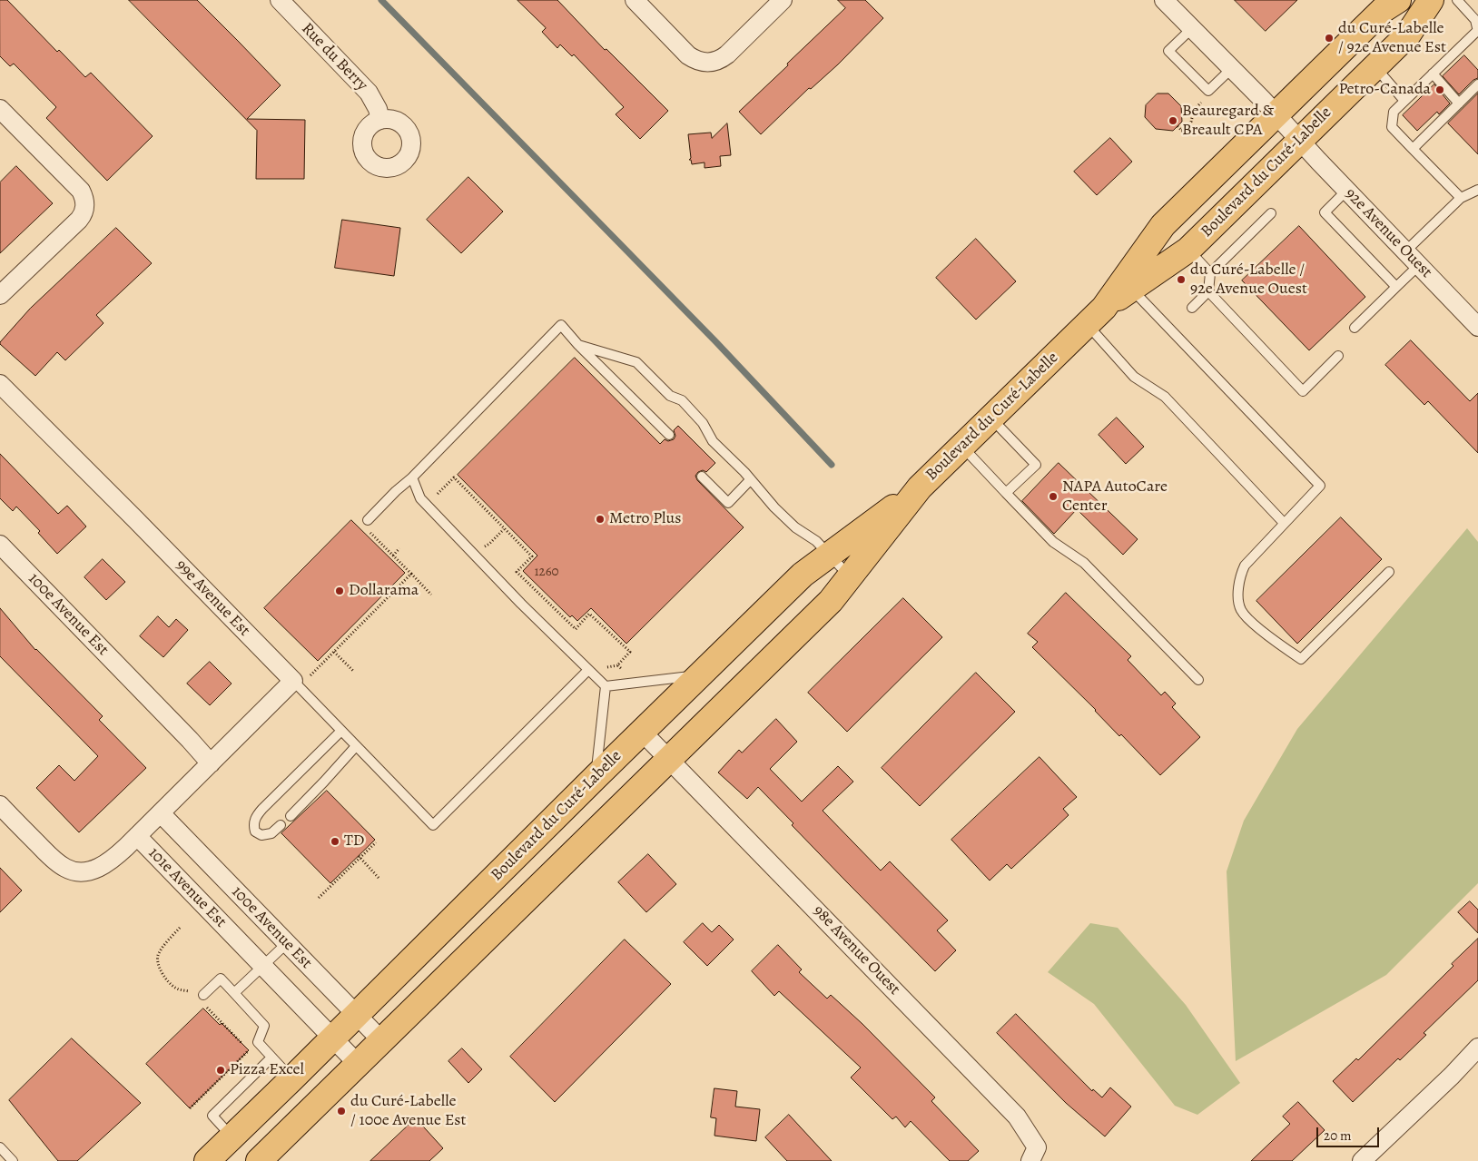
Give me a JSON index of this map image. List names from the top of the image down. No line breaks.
{"streets":{"main road":["Boulevard du Curé-Labelle"],"street":["Rue du Berry","92e Avenue Ouest","99e Avenue Est","100e Avenue Est","101e Avenue Est","98e Avenue Ouest"]},"crossings":[["Boulevard du Curé-Labelle","92e Avenue Ouest"],["Boulevard du Curé-Labelle","100e Avenue Est"],["Boulevard du Curé-Labelle","101e Avenue Est"],["Boulevard du Curé-Labelle","98e Avenue Ouest"]],"places":["du Curé-Labelle / 92e Avenue Est","Petro-Canada","Beauregard & Breault CPA","du Curé-Labelle / 92e Avenue Ouest","NAPA AutoCare Center","Metro Plus","Dollarama","TD","Pizza Excel","du Curé-Labelle / 100e Avenue Est"],"house_numbers":["1260"],"scale_bar":"20 m"}
